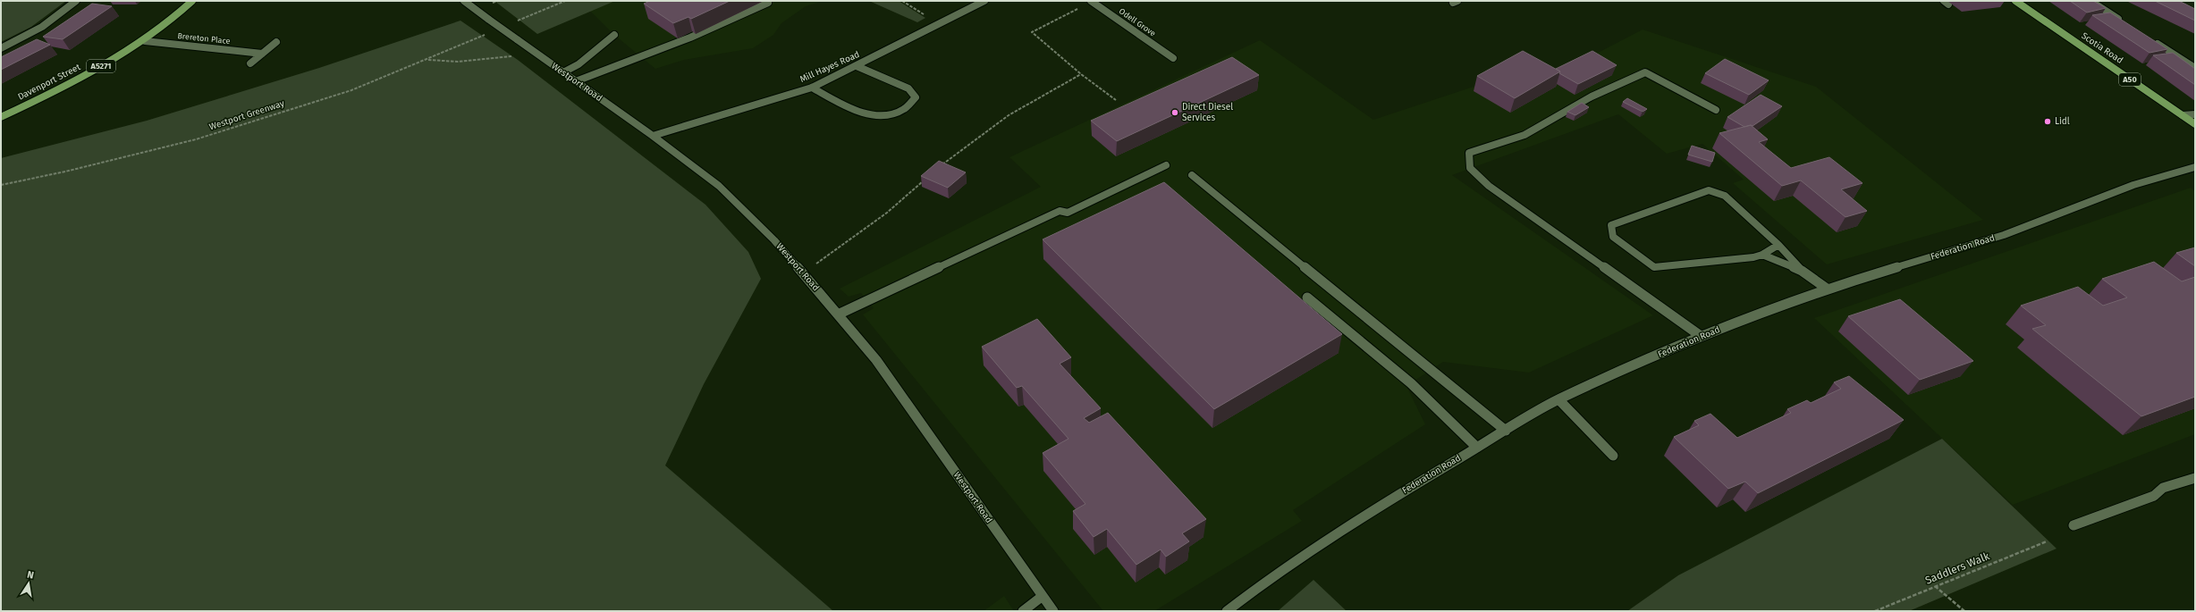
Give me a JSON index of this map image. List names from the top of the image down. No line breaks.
{"streets":{"main road":["Scotia Road","A5271","A50","Davenport Street"],"street":["Odell Grove","Brereton Place","Mill Hayes Road","Westport Road","Federation Road"],"path":["Westport Greenway","Saddlers Walk"]},"crossings":[["Brereton Place","Davenport Street"],["Mill Hayes Road","Westport Road"]],"places":["Direct Diesel Services","Lidl"],"north":"top"}
